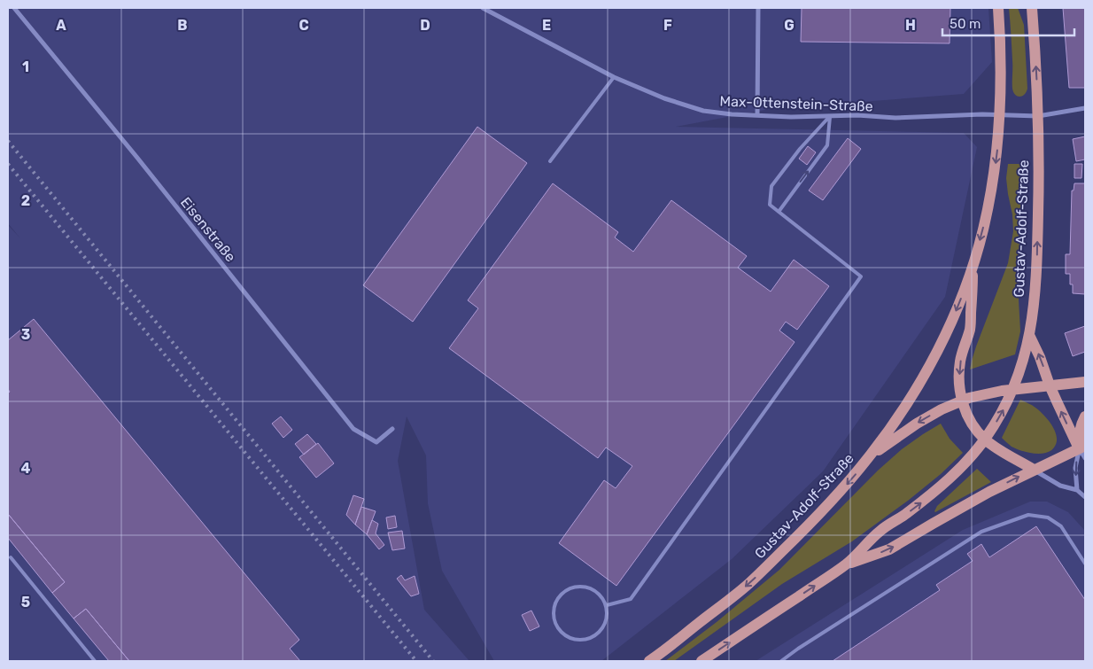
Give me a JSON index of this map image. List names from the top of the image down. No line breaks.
{"streets":{"main road":["Gustav-Adolf-Straße"],"street":["Max-Ottenstein-Straße","Eisenstraße"]},"crossings":[["Max-Ottenstein-Straße","Gustav-Adolf-Straße"]],"scale_bar":"50 m","grid":{"columns":["A","B","C","D","E","F","G","H"],"rows":["1","2","3","4","5"]}}
